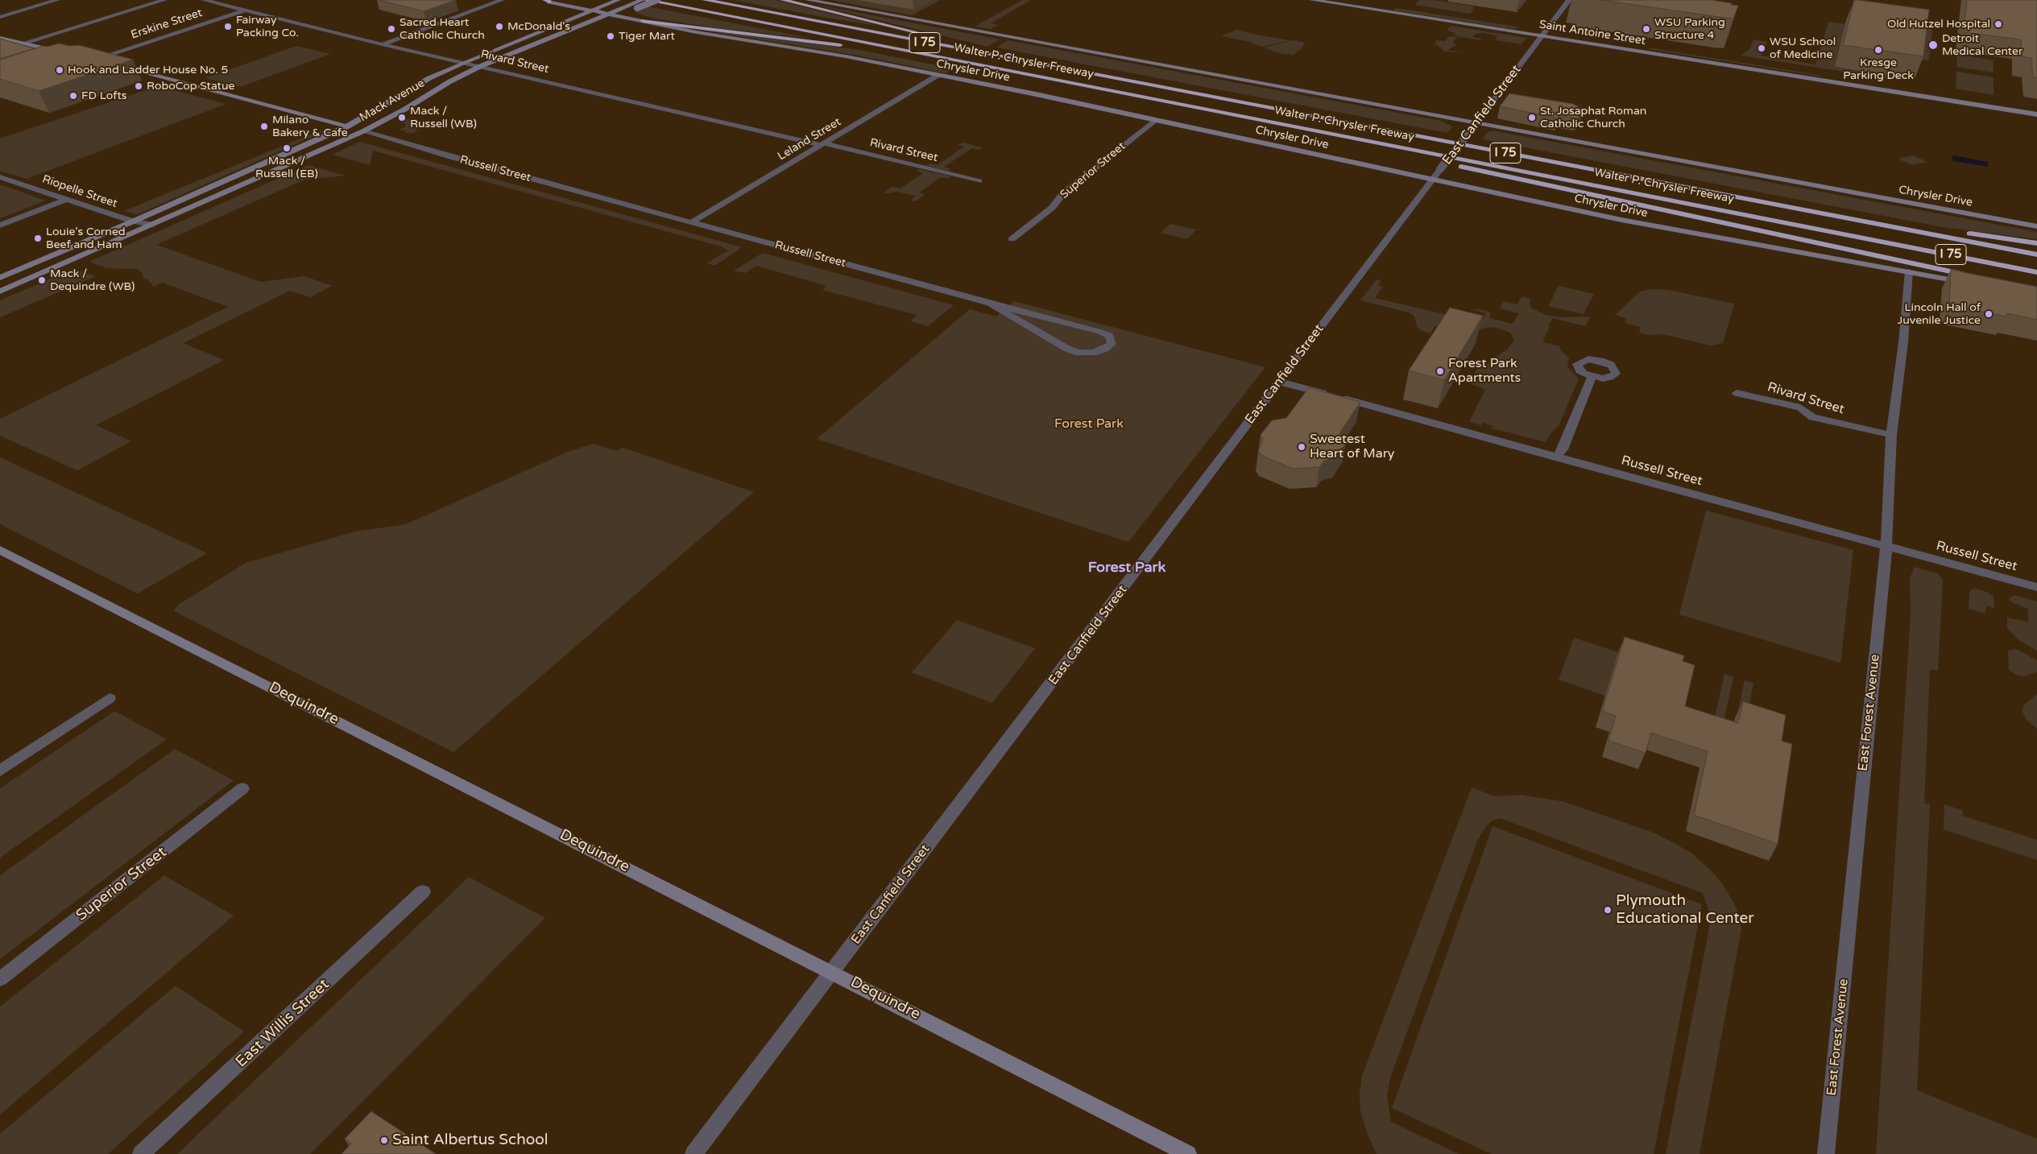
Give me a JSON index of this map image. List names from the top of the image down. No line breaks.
{"streets":{"highway":["I 75","Walter P. Chrysler Freeway"],"street":["Erskine Street","Saint Antoine Street","Rivard Street","Chrysler Drive","Mack Avenue","East Canfield Street","Leland Street","Russell Street","Superior Street","Riopelle Street","Dequindre","East Forest Avenue","East Willis Street"]},"crossings":[["Erskine Street","Rivard Street"],["Erskine Street","Russell Street"],["Saint Antoine Street","East Canfield Street"],["Rivard Street","Mack Avenue"],["Rivard Street","Leland Street"],["Rivard Street","East Forest Avenue"],["Chrysler Drive","Mack Avenue"],["Chrysler Drive","East Canfield Street"],["Chrysler Drive","Leland Street"],["Chrysler Drive","Superior Street"],["Chrysler Drive","East Forest Avenue"],["Mack Avenue","Russell Street"],["Mack Avenue","Riopelle Street"],["East Canfield Street","Russell Street"],["East Canfield Street","Dequindre"],["Leland Street","Russell Street"],["Russell Street","East Forest Avenue"]],"districts":["Forest Park"],"parks":["Forest Park"],"places":["Old Hutzel Hospital","Fairway Packing Co.","McDonald's","Sacred Heart Catholic Church","WSU Parking Structure 4","Tiger Mart","Detroit Medical Center","WSU School of Medicine","Kresge Parking Deck","Hook and Ladder House No. 5","RoboCop Statue","FD Lofts","Mack / Russell (WB)","St. Josaphat Roman Catholic Church","Milano Bakery & Cafe","Mack / Russell (EB)","Louie's Corned Beef and Ham","Mack / Dequindre (WB)","Lincoln Hall of Juvenile Justice","Forest Park Apartments","Sweetest Heart of Mary","Plymouth Educational Center","Saint Albertus School"]}
